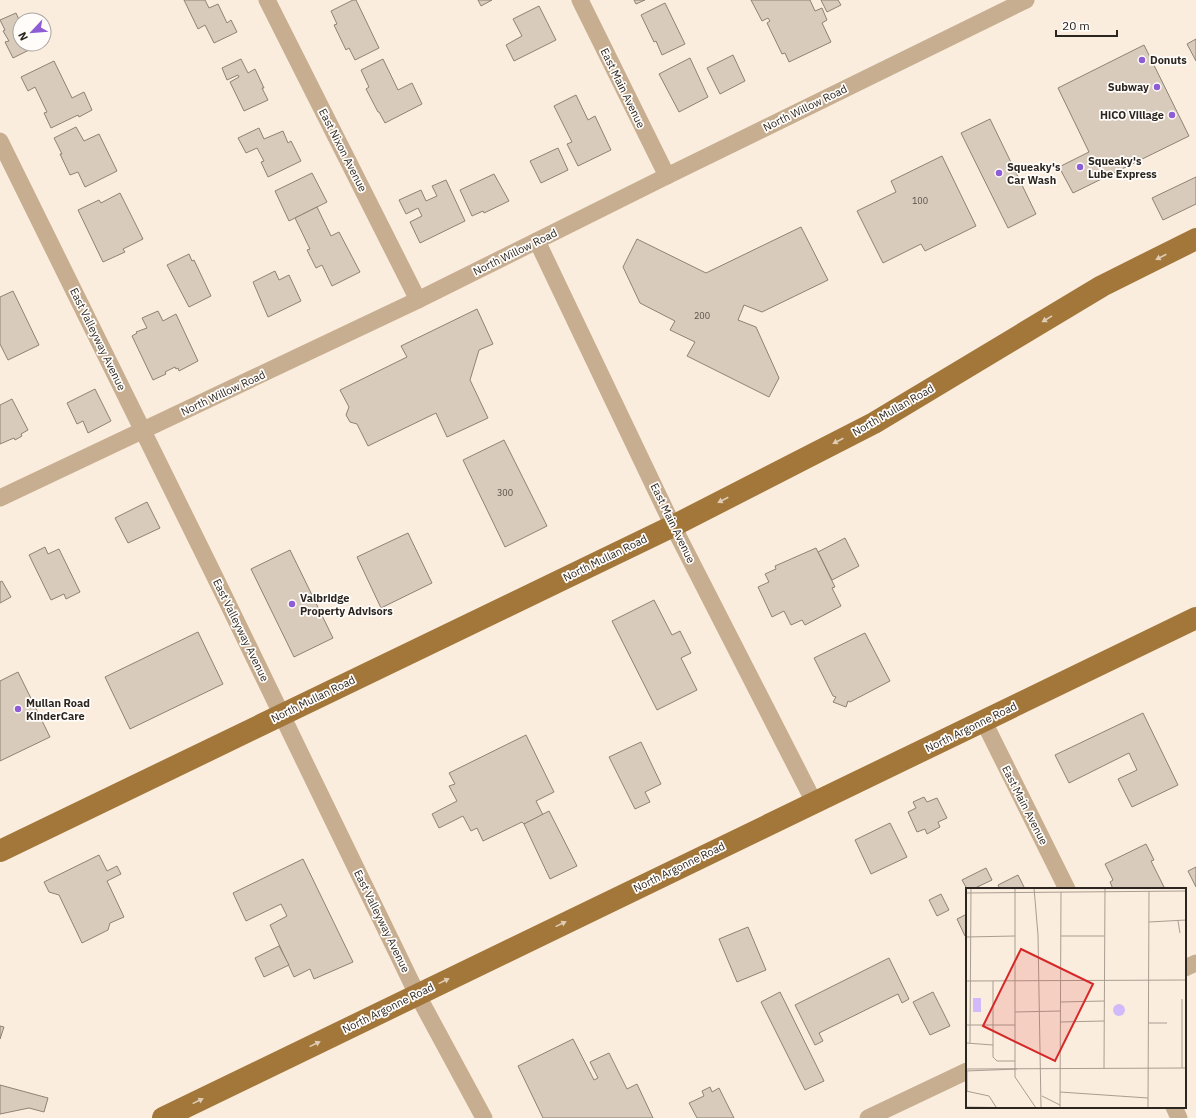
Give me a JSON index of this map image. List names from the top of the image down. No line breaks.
{"streets":{"main road":["North Mullan Road","North Argonne Road"],"street":["East Main Avenue","North Willow Road","East Nixon Avenue","East Valleyway Avenue"]},"crossings":[["East Main Avenue","North Willow Road"],["East Main Avenue","North Mullan Road"],["East Main Avenue","North Argonne Road"],["North Willow Road","East Nixon Avenue"],["North Willow Road","East Valleyway Avenue"],["East Valleyway Avenue","North Mullan Road"],["East Valleyway Avenue","North Argonne Road"]],"one_way":["North Mullan Road","North Argonne Road"],"places":["Donuts","Subway","HiCO Village","Squeaky's Lube Express","Squeaky's Car Wash","Valbridge Property Advisors","Mullan Road KinderCare"],"house_numbers":["100","200","300"],"scale_bar":"20 m","north":"bottom left"}
